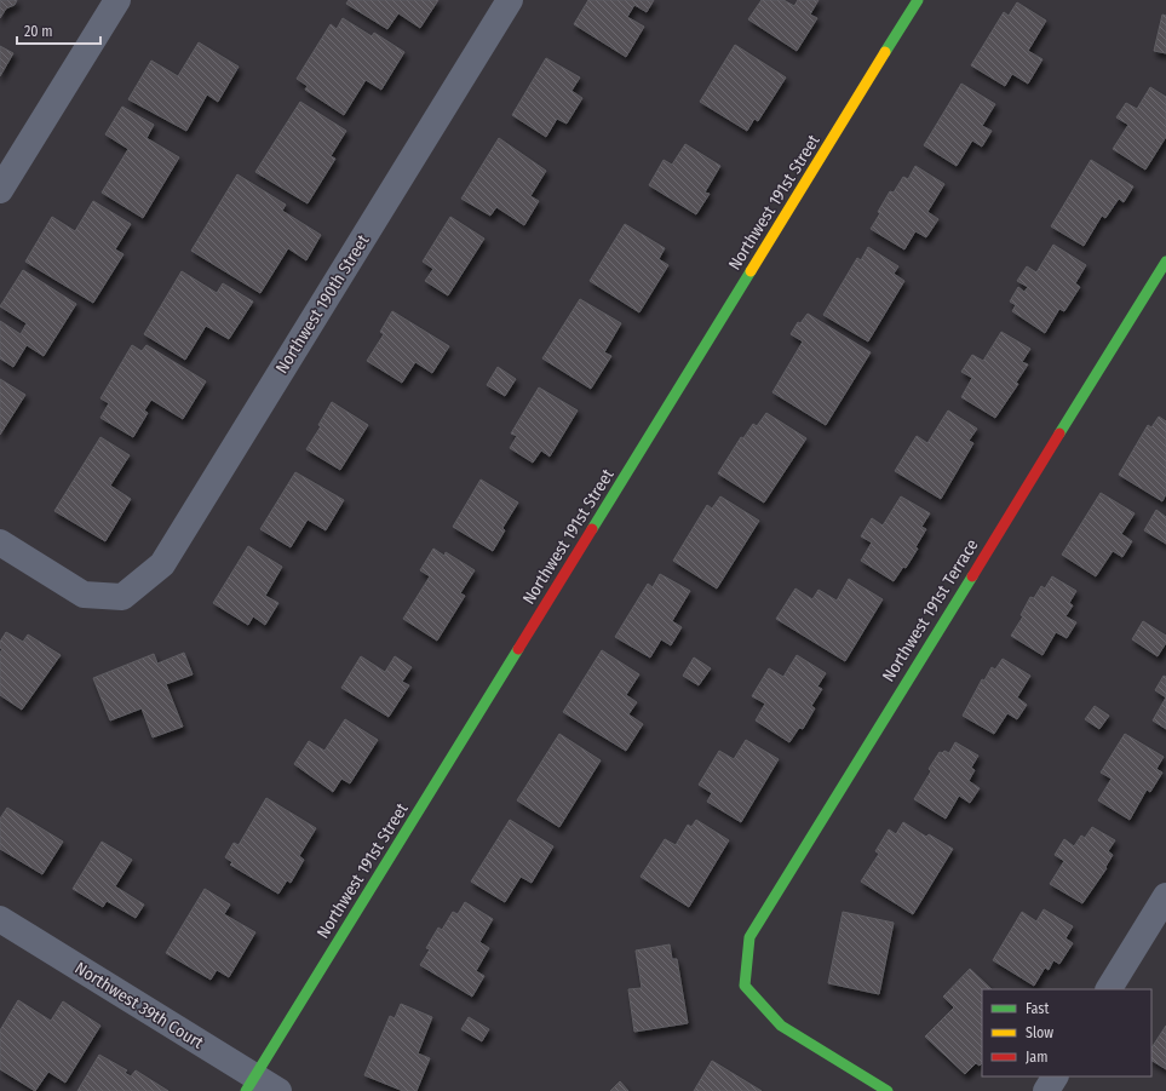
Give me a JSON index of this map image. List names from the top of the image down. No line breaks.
{"streets":{"street":["Northwest 191st Street","Northwest 190th Street","Northwest 191st Terrace","Northwest 39th Court"]},"crossings":[["Northwest 191st Street","Northwest 39th Court"]],"legend":["Fast","Slow","Jam"],"scale_bar":"20 m"}
